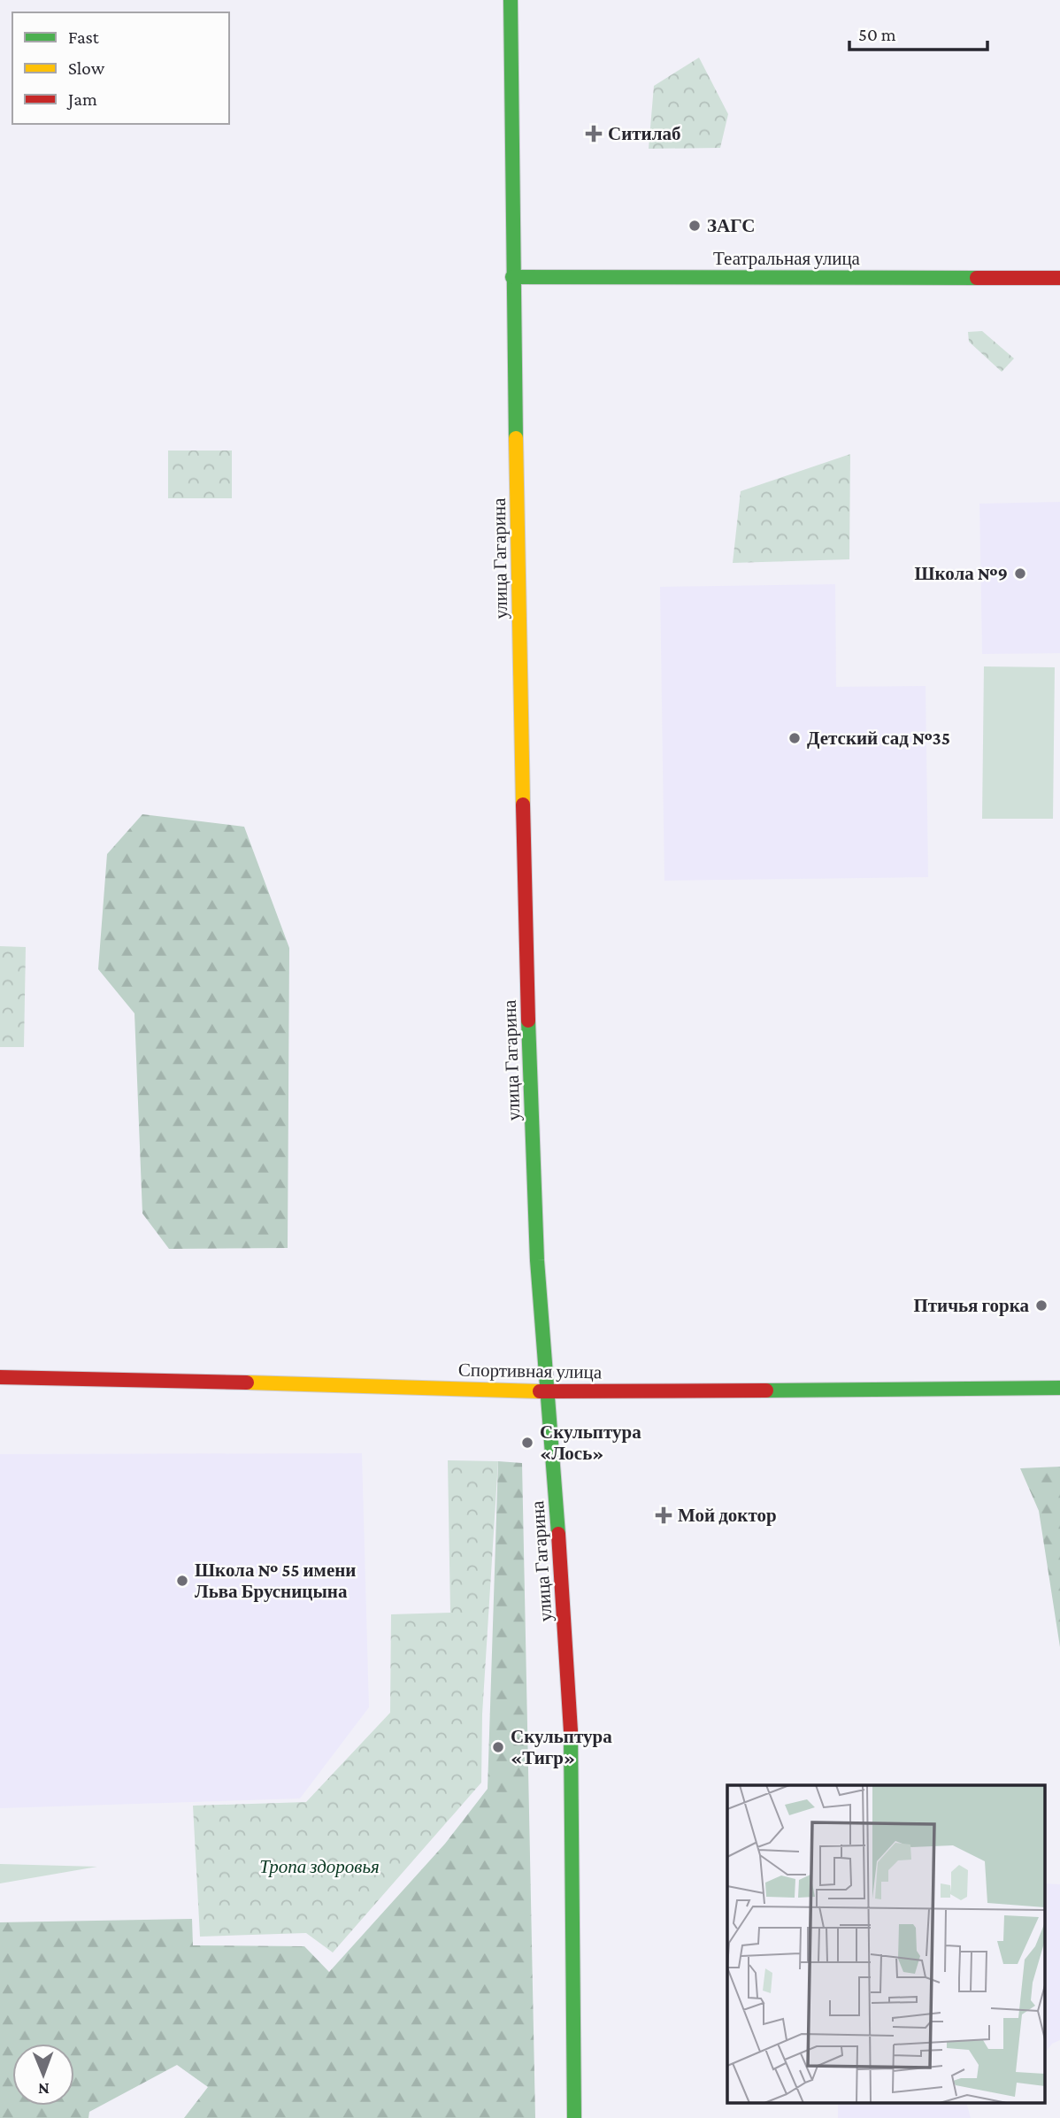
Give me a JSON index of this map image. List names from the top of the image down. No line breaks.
{"streets":{"street":["Театральная улица","улица Гагарина","Спортивная улица"]},"crossings":[["Театральная улица","улица Гагарина"],["улица Гагарина","Спортивная улица"]],"parks":["Тропа здоровья"],"places":{"health":["Ситилаб","Мой доктор"],"other":["ЗАГС","Школа №9","Детский сад №35","Птичья горка","Скульптура «Лось»","Школа № 55 имени Льва Брусницына","Скульптура «Тигр»"]},"legend":["Fast","Slow","Jam"],"scale_bar":"50 m","north":"bottom"}
